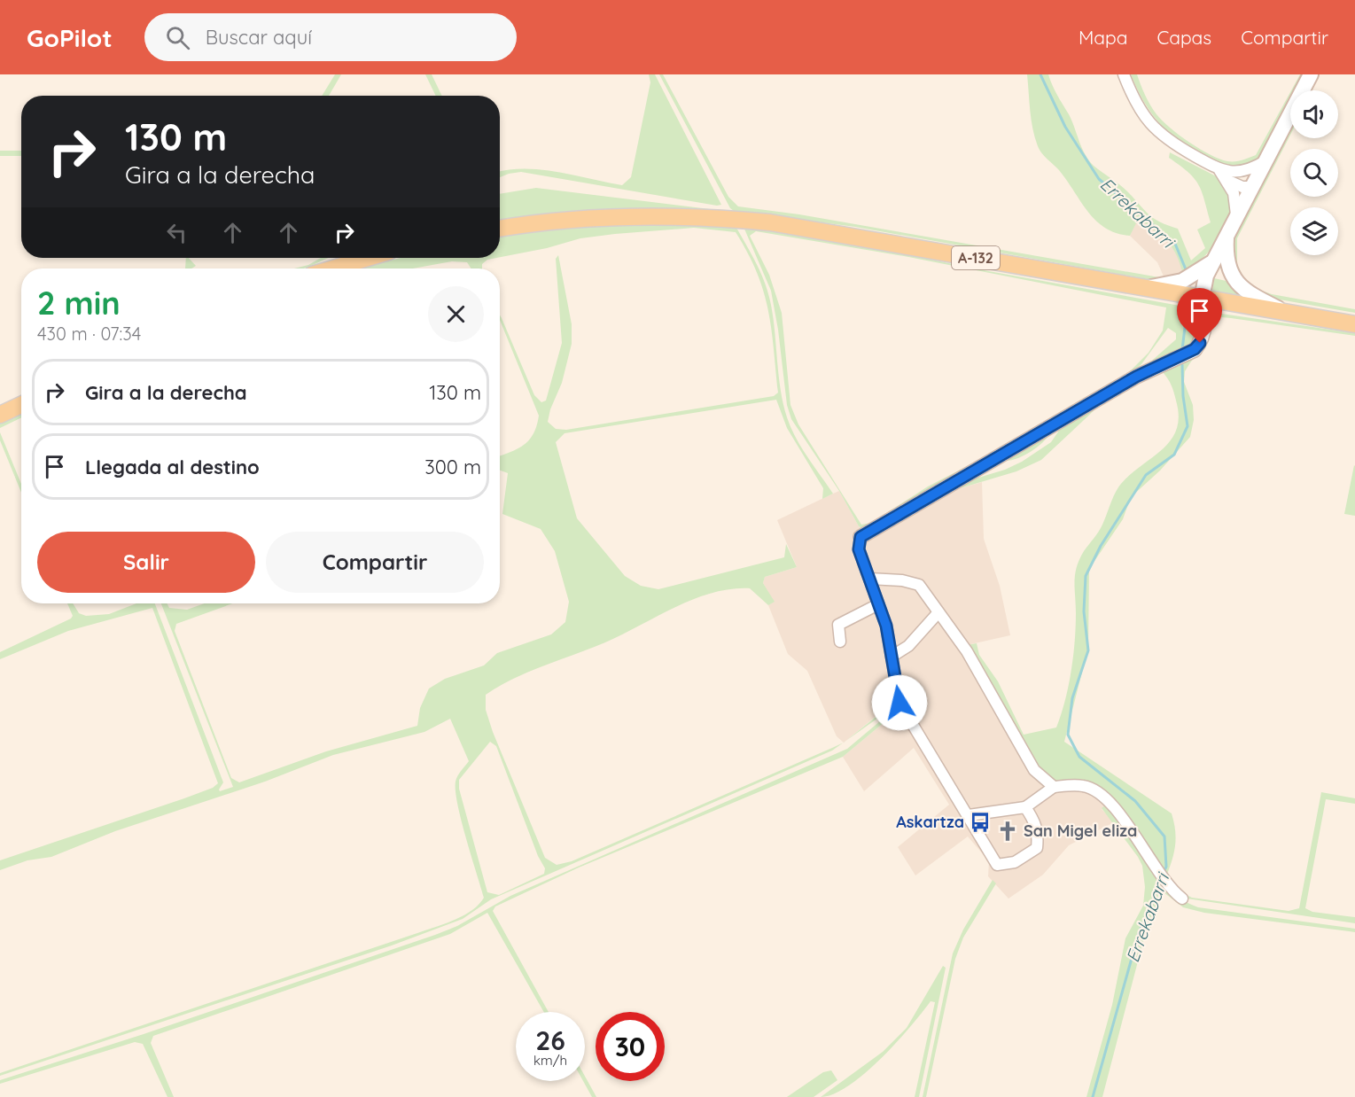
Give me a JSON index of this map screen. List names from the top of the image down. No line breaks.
{"streets":{"main road":["A-132"]},"water":["Errekabarri"],"places":{"bus stop":["Askartza"],"church":["San Migel eliza"]},"page":{"header":"GoPilot","search":"Buscar aquí","nav":["Mapa","Capas","Compartir"],"turn":["130 m","Gira a la derecha"],"heading":["2 min","430 m · 07:34"],"list":[{"name":"Gira a la derecha","value":"130 m"},{"name":"Llegada al destino","value":"300 m"}],"buttons":["Salir","Compartir"],"speed":"26 km/h","limit":"30"}}
